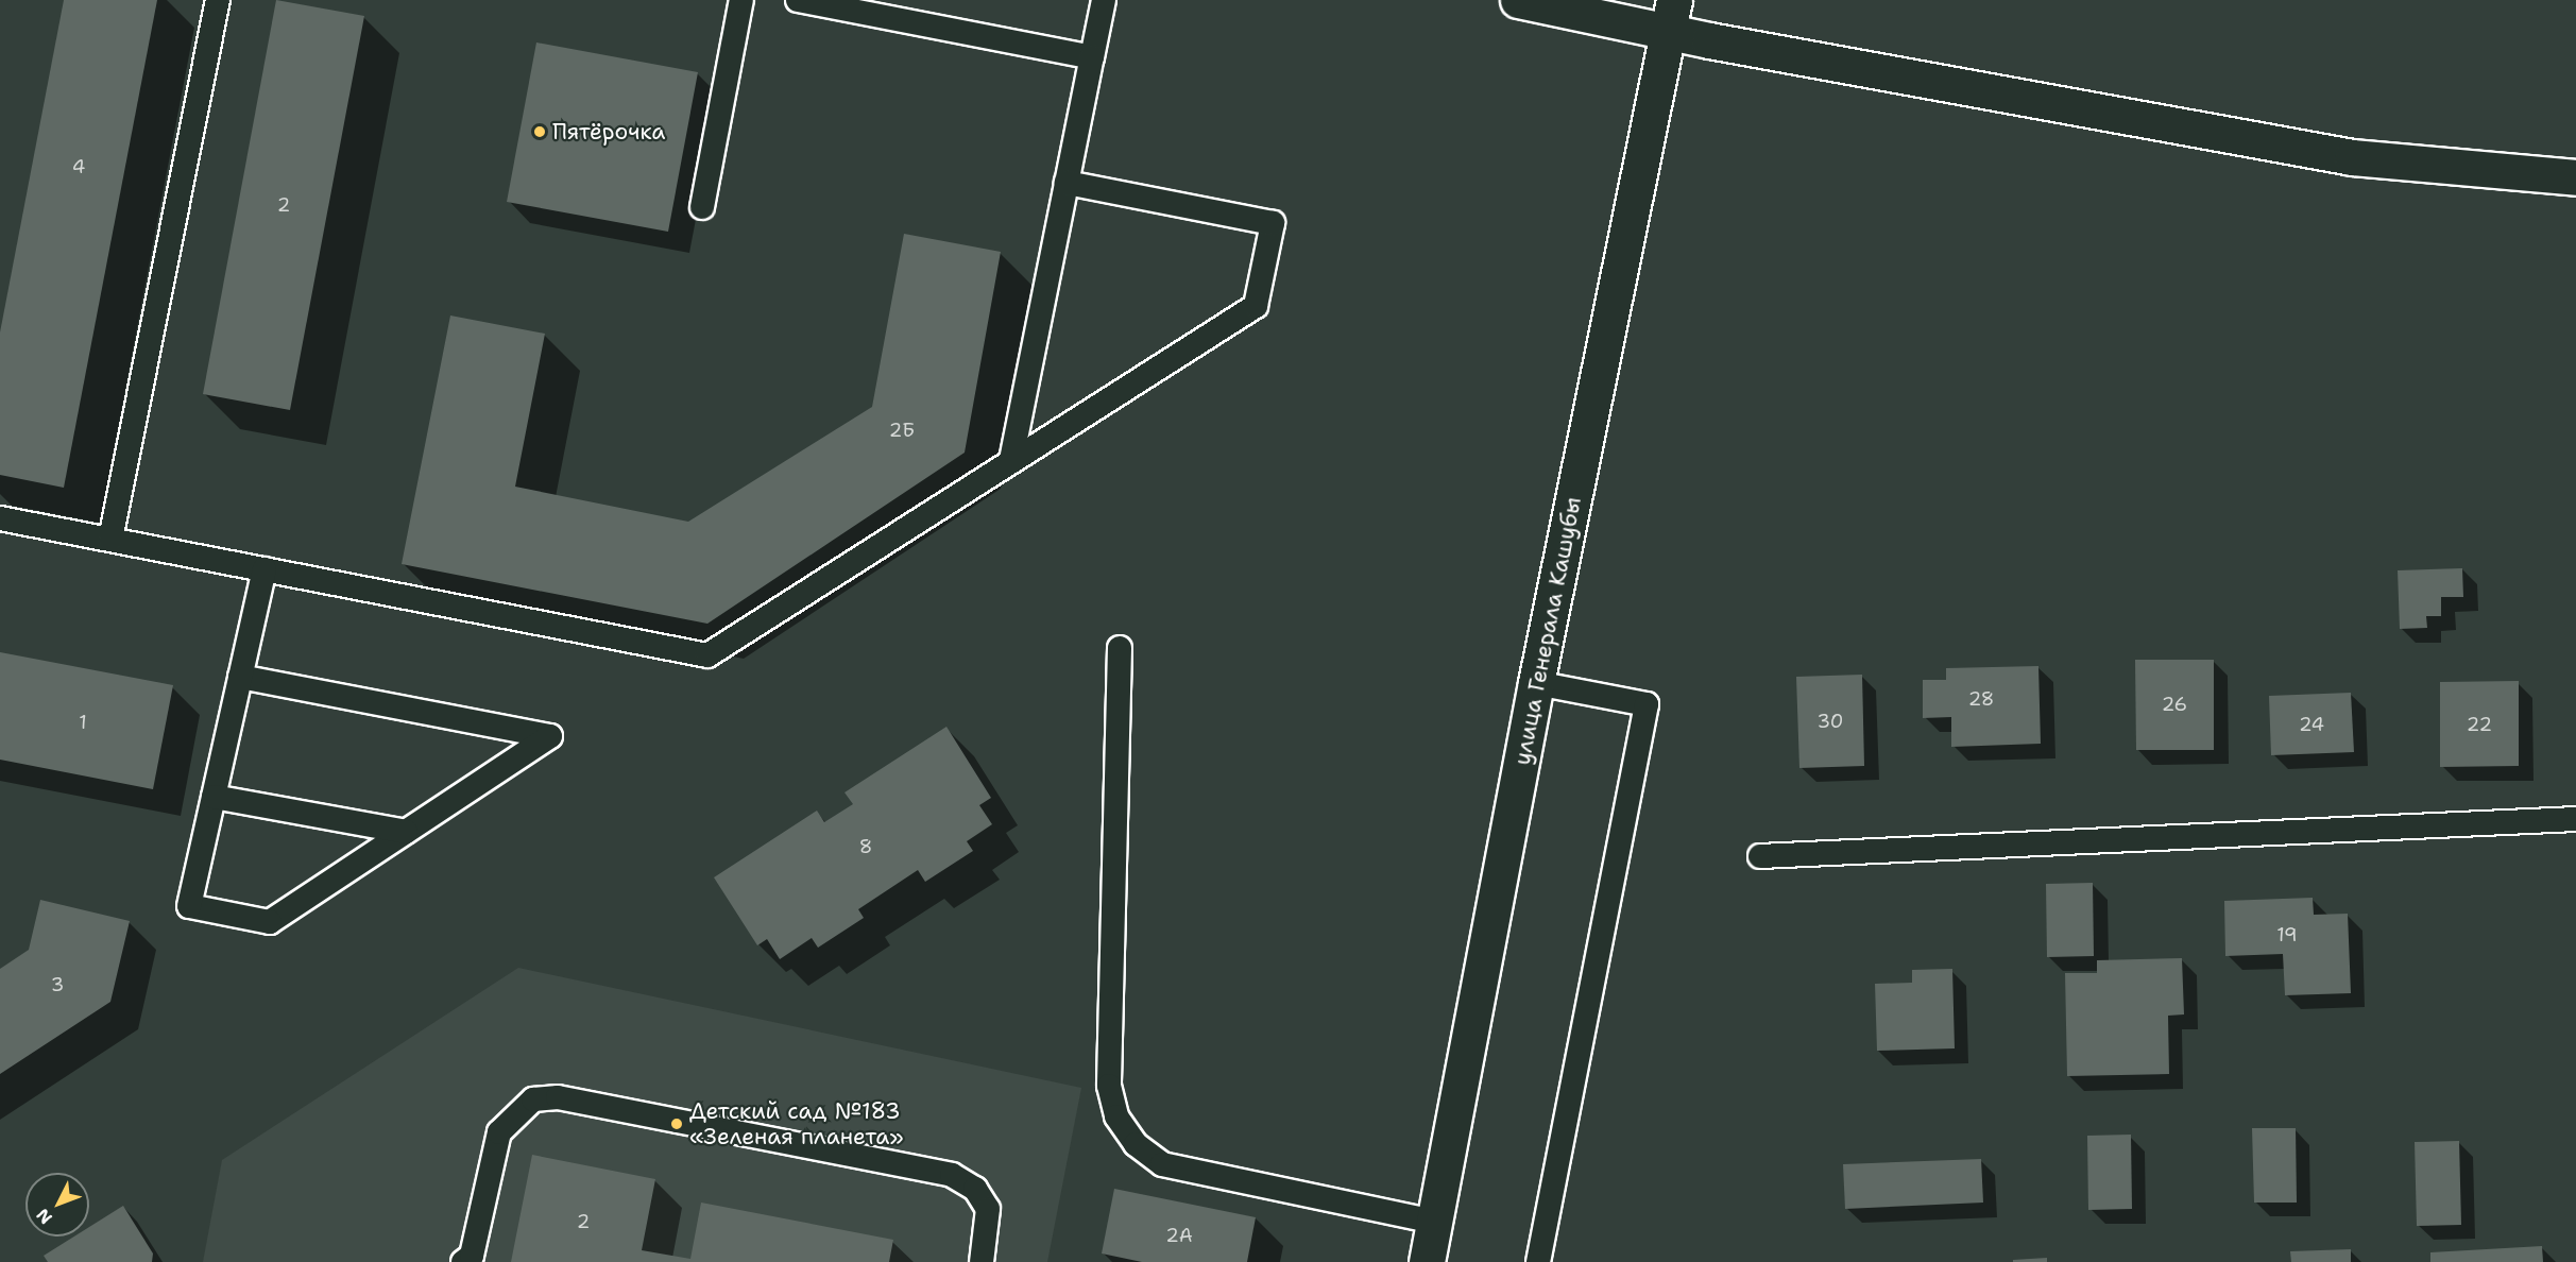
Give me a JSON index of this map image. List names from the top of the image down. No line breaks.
{"streets":{"street":["улица Генерала Кашубы"]},"places":["Пятёрочка","Детский сад №183 «Зеленая планета»"],"house_numbers":["4","2","2Б","28","26","30","1","24","22","8","19","3","2","2А"],"north":"bottom left"}
